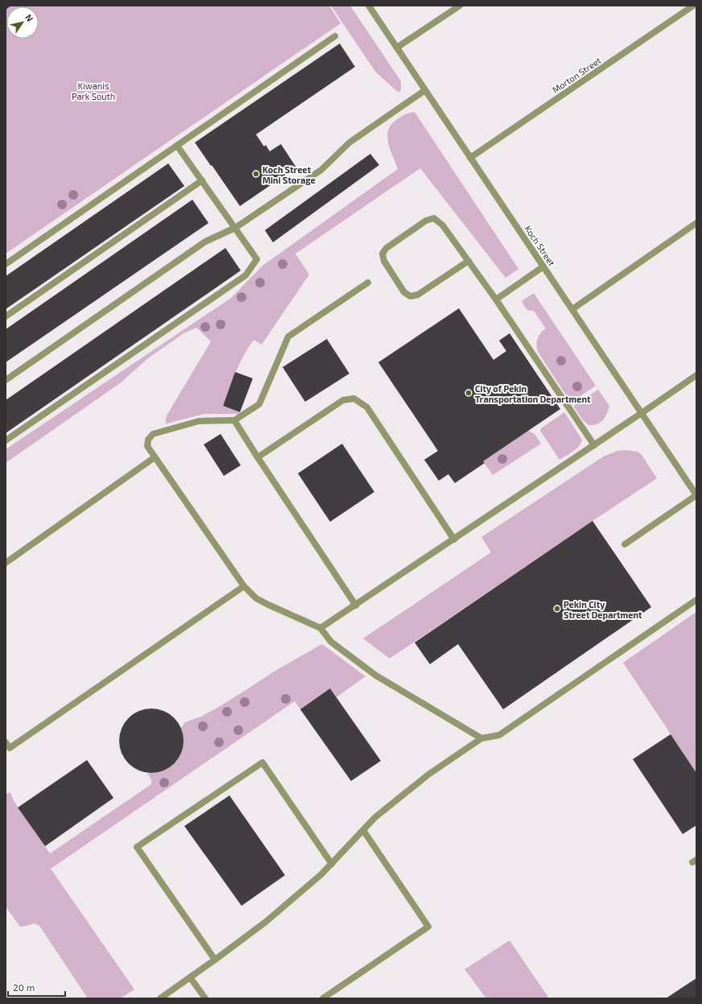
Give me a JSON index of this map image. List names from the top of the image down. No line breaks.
{"streets":{"street":["Morton Street","Koch Street"]},"crossings":[["Morton Street","Koch Street"]],"parks":["Kiwanis Park South"],"places":["Koch Street Mini Storage","City of Pekin Transportation Department","Pekin City Street Department"],"scale_bar":"20 m","north":"top right"}
